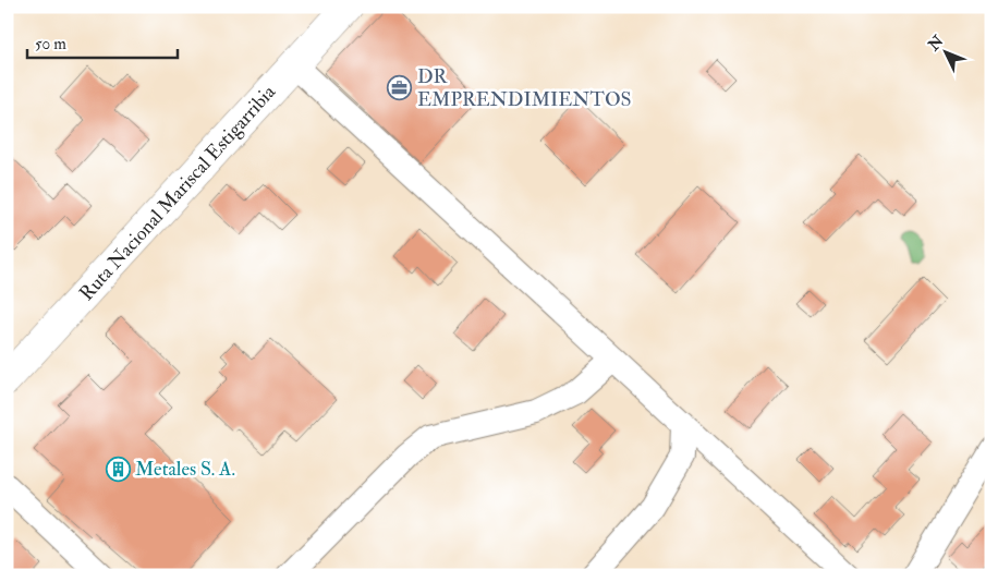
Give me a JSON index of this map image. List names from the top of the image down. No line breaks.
{"streets":{"main road":["Ruta Nacional Mariscal Estigarribia"]},"places":{"office":["DR EMPRENDIMIENTOS"],"building":["Metales S. A."]},"scale_bar":"50 m","north":"top left"}
